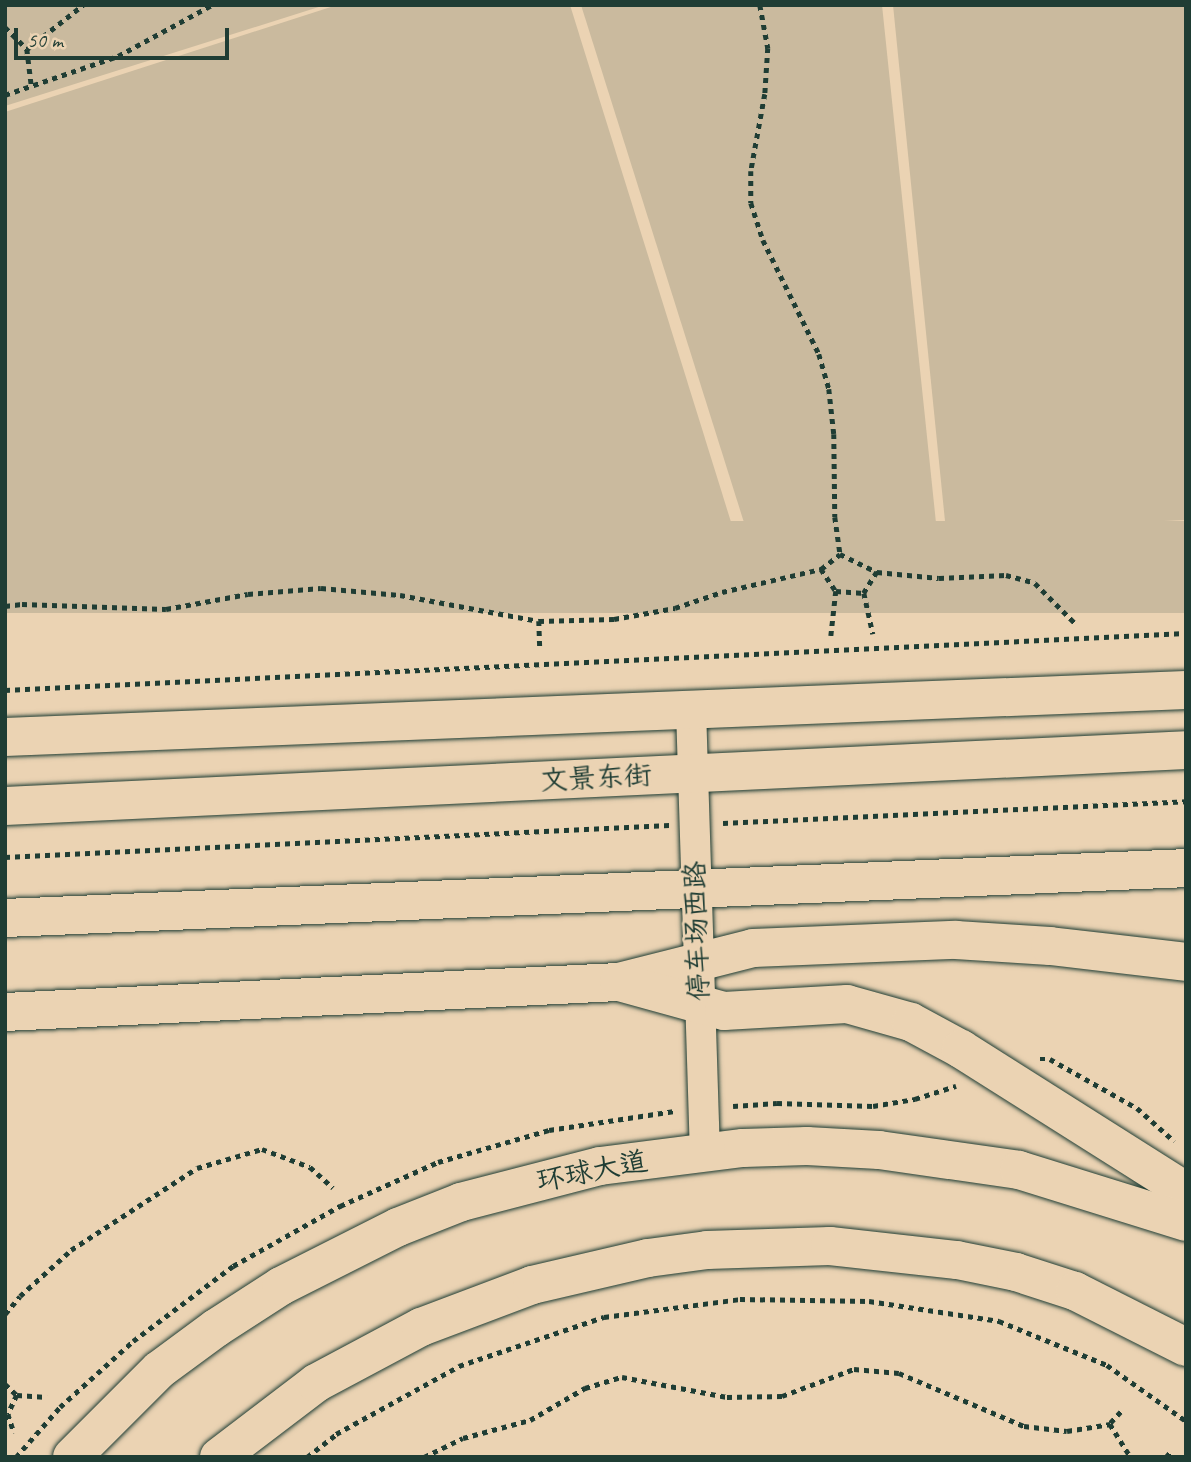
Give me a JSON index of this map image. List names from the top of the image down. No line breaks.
{"streets":{"main road":["文景东街","环球大道"],"street":["停车场西路"]},"crossings":[["文景东街","停车场西路"],["停车场西路","环球大道"]],"scale_bar":"50 m"}
